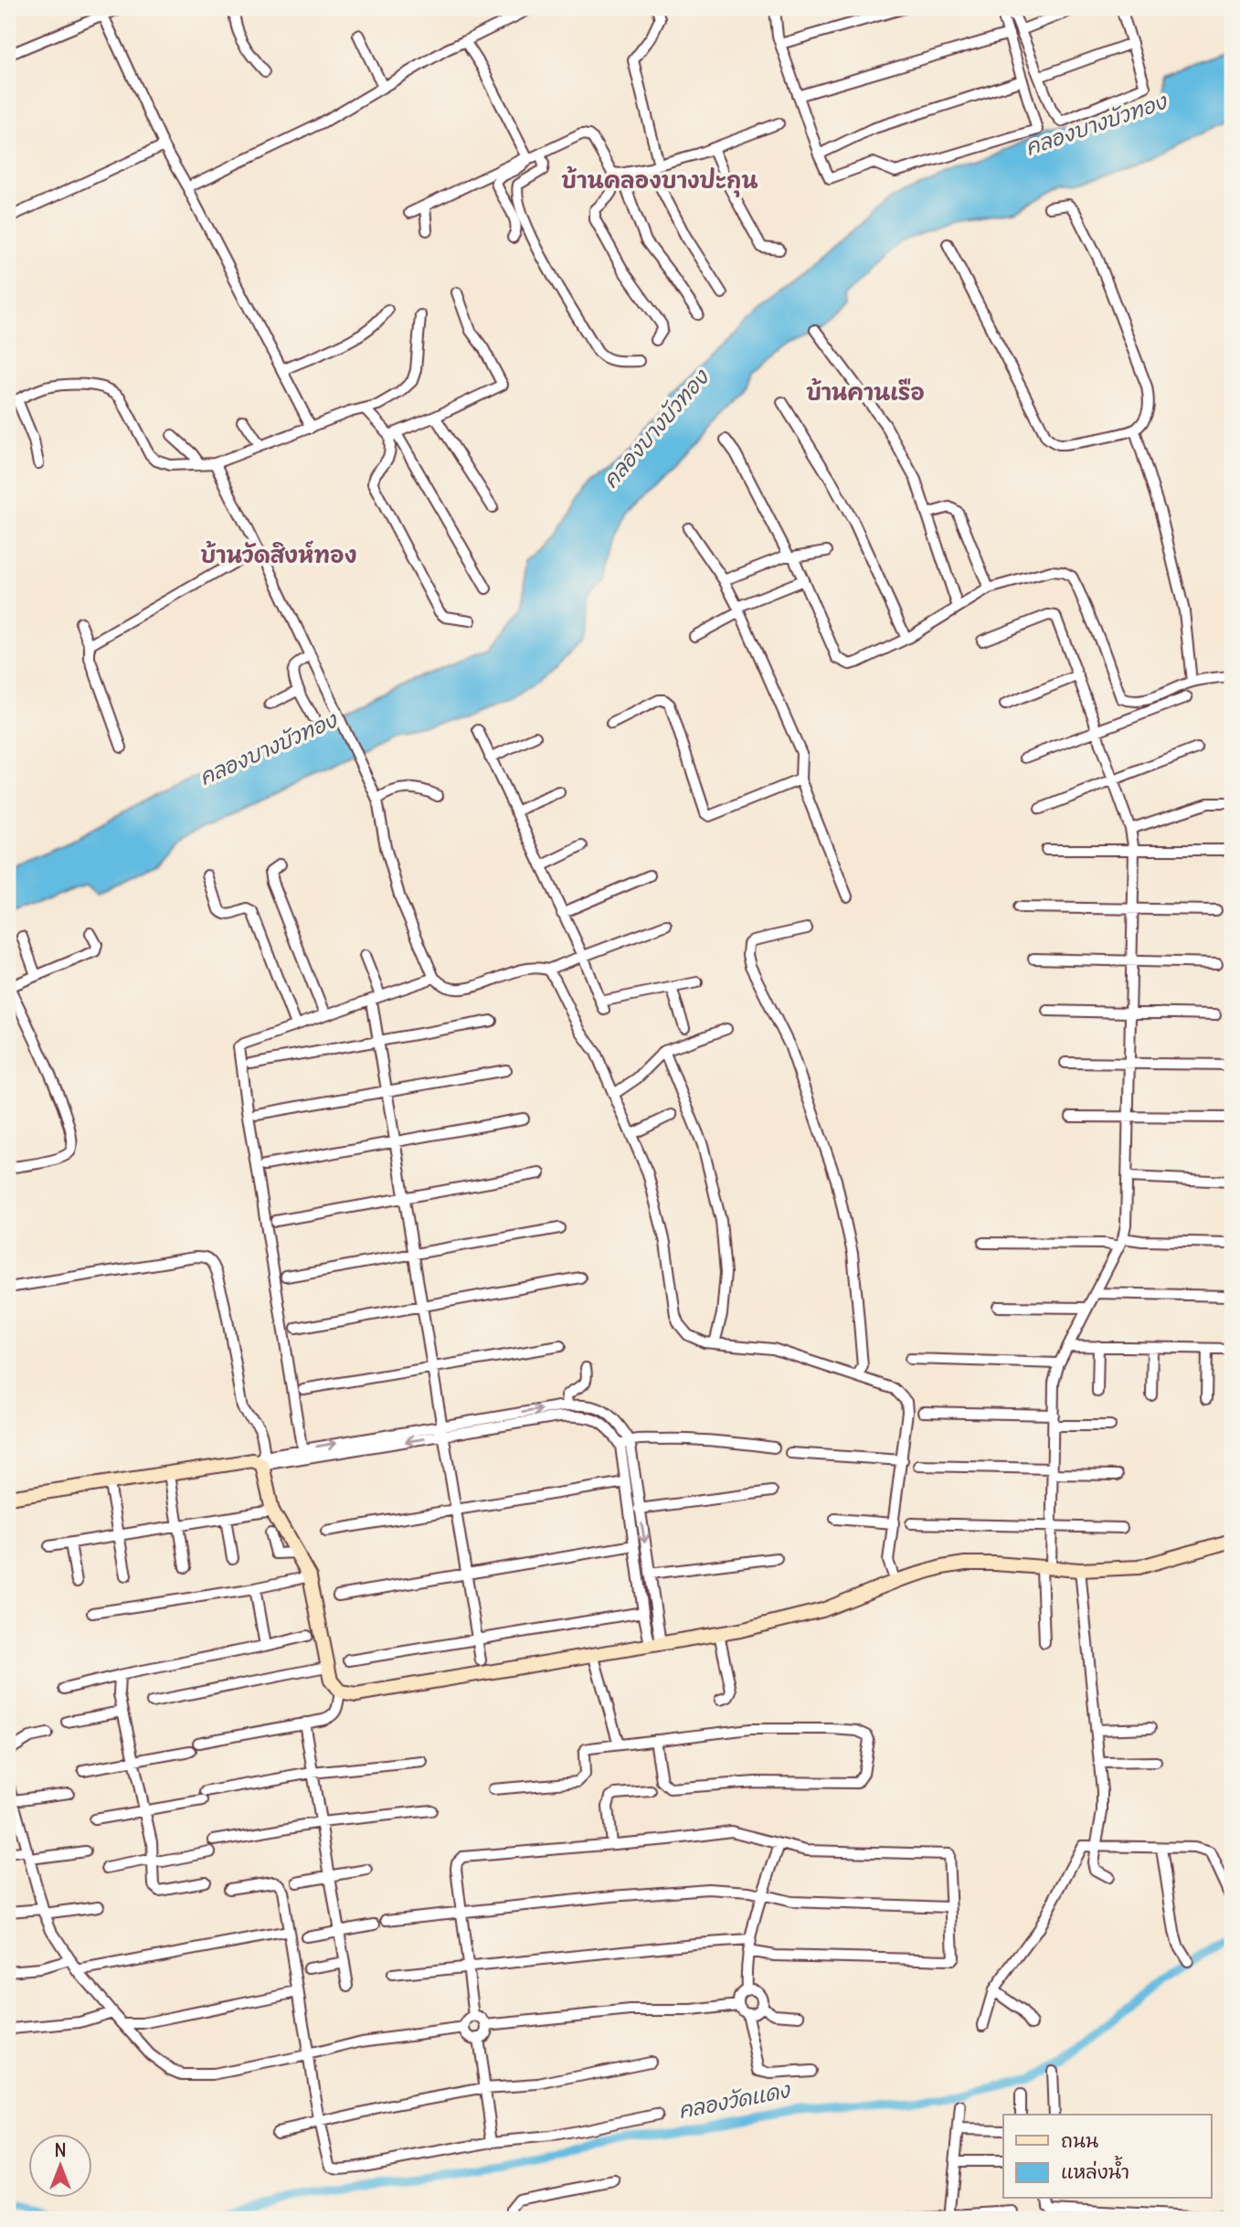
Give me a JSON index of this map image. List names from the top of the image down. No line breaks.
{"districts":["บ้านคลองบางปะกุน","บ้านคานเรือ","บ้านวัดสิงห์ทอง"],"water":["คลองบางบัวทอง","คลองวัดแดง"],"legend":["ถนน","แหล่งน้ำ"],"north":"top"}
